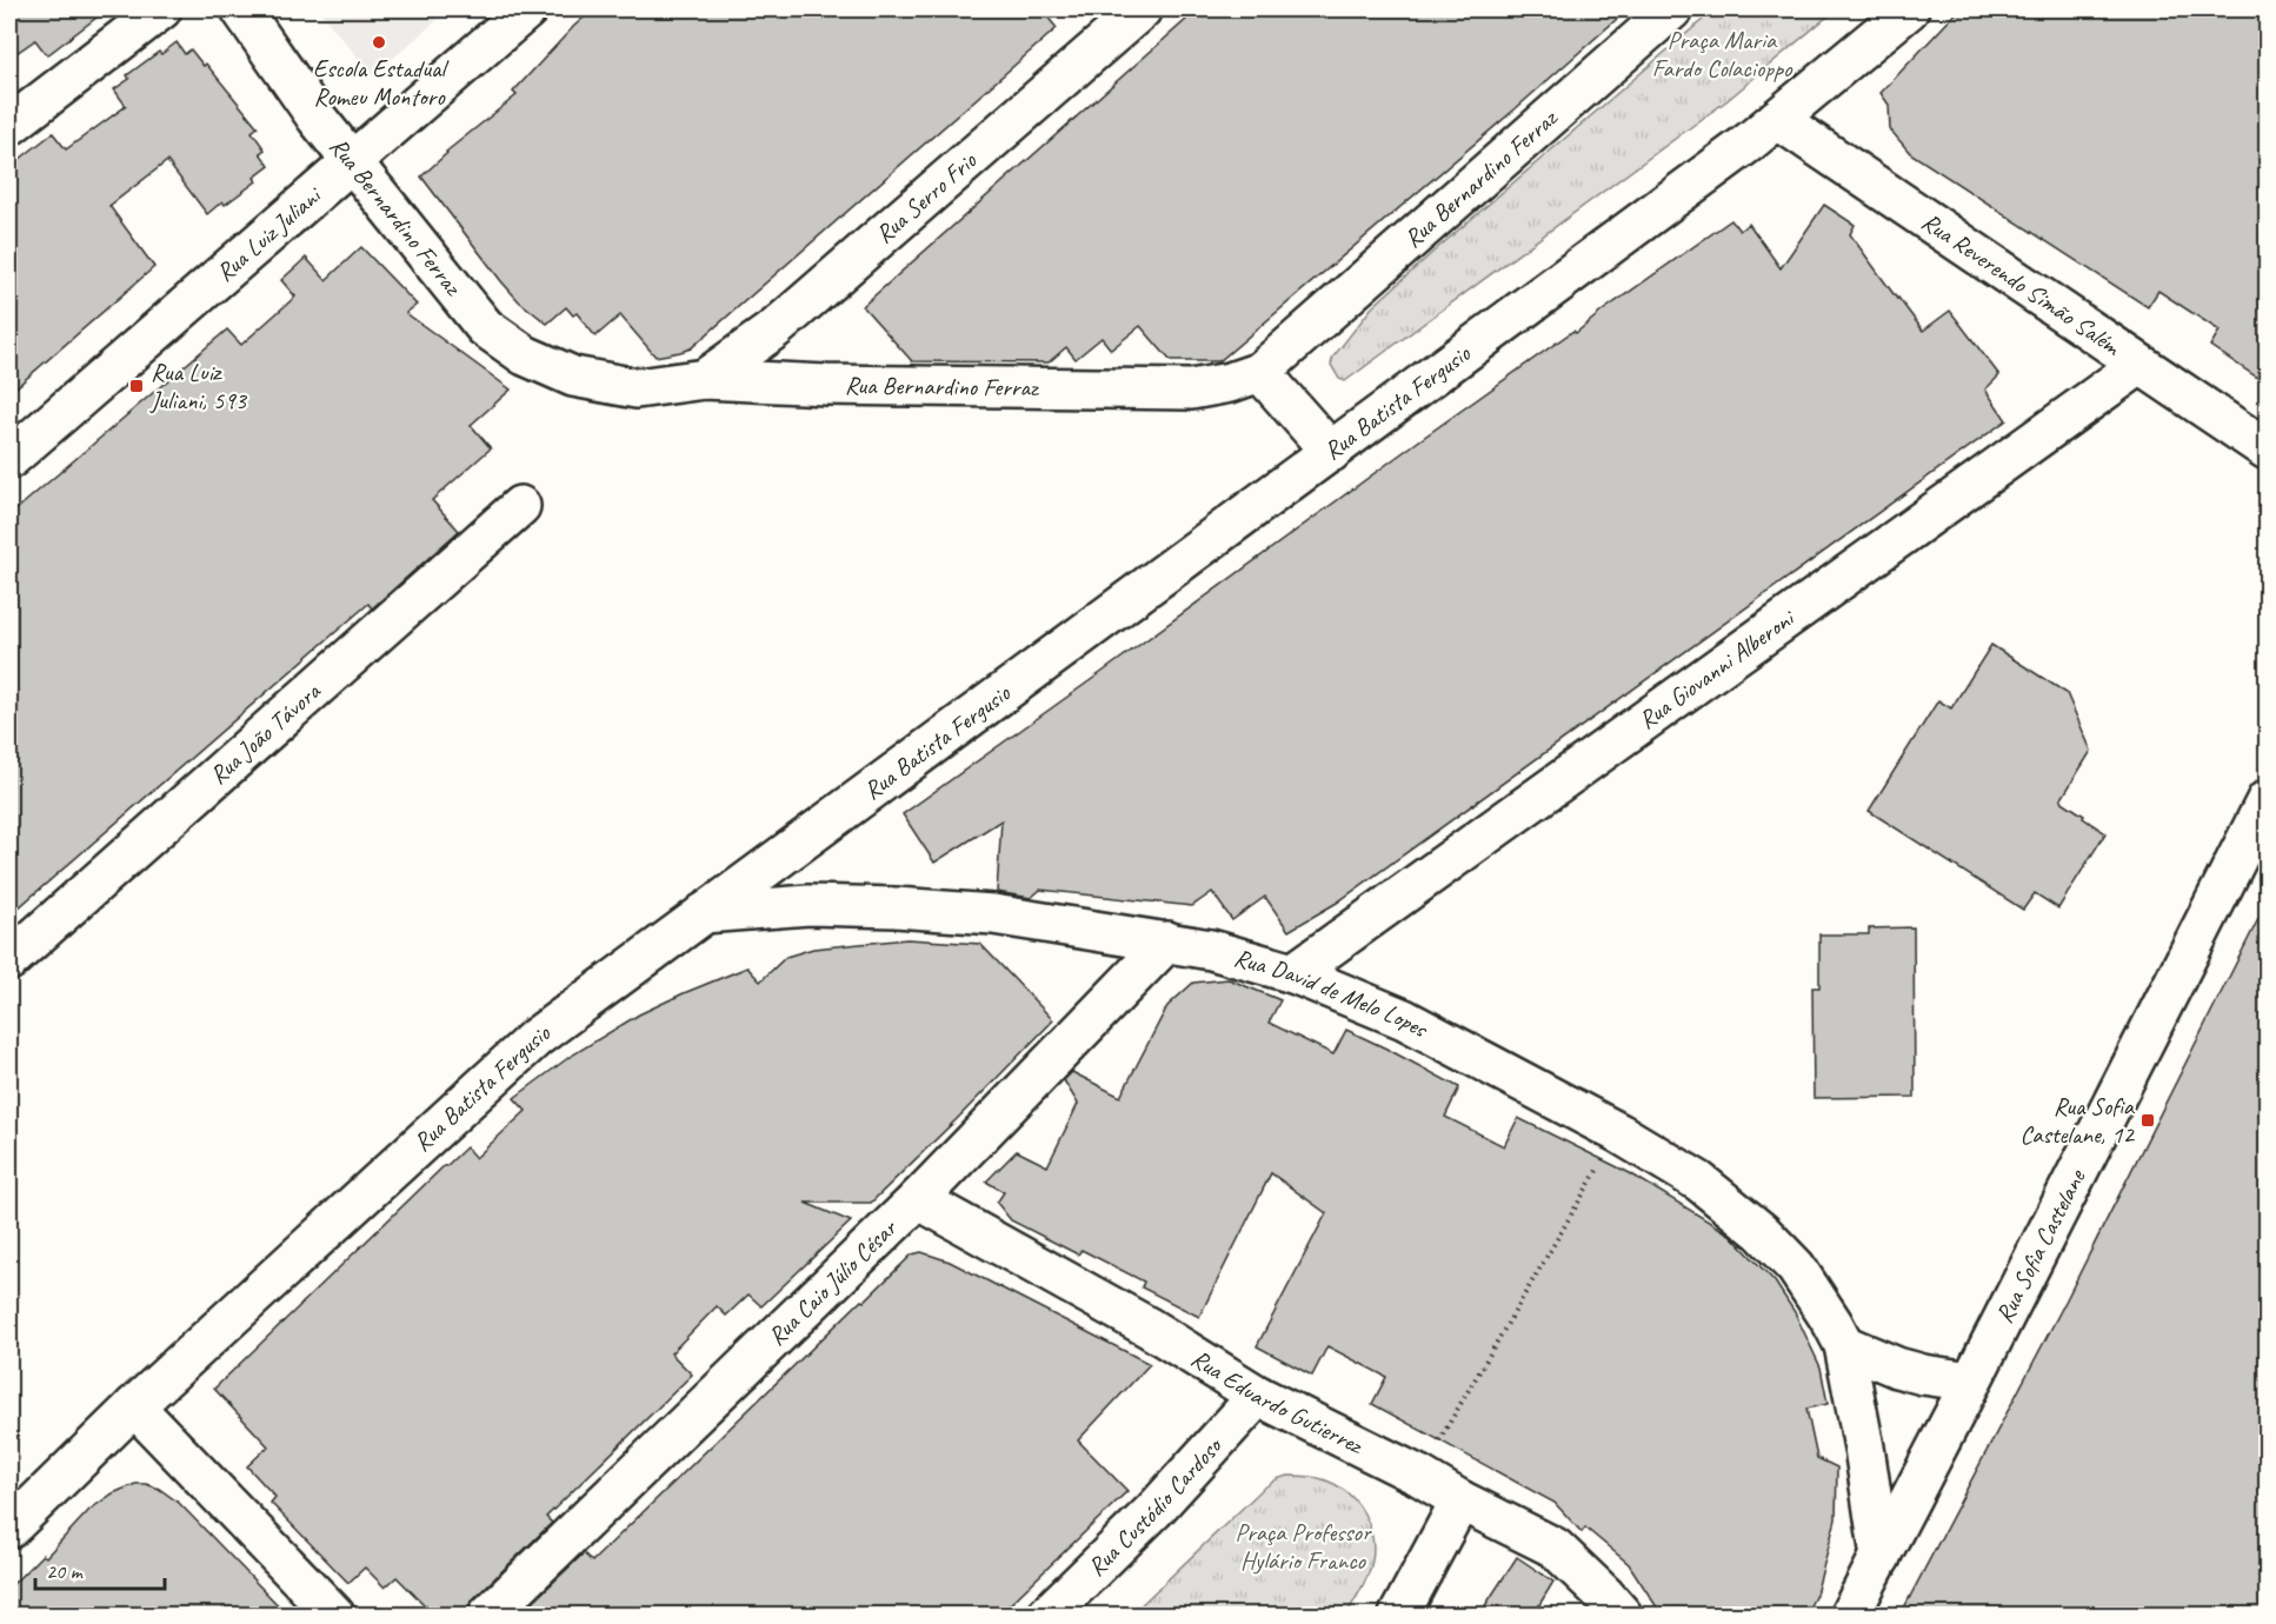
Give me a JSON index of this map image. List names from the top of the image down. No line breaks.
{"streets":{"street":["Rua Bernardino Ferraz","Rua Serro Frio","Rua Luiz Juliani","Rua Reverendo Simão Salém","Rua Batista Fergusio","Rua Giovanni Alberoni","Rua João Távora","Rua David de Melo Lopes","Rua Sofia Castelane","Rua Caio Júlio César","Rua Eduardo Gutierrez","Rua Custódio Cardoso"]},"crossings":[["Rua Bernardino Ferraz","Rua Serro Frio"],["Rua Bernardino Ferraz","Rua Luiz Juliani"],["Rua Reverendo Simão Salém","Rua Batista Fergusio"],["Rua Reverendo Simão Salém","Rua Giovanni Alberoni"],["Rua Batista Fergusio","Rua David de Melo Lopes"],["Rua Giovanni Alberoni","Rua David de Melo Lopes"],["Rua David de Melo Lopes","Rua Sofia Castelane"],["Rua David de Melo Lopes","Rua Caio Júlio César"],["Rua Caio Júlio César","Rua Eduardo Gutierrez"],["Rua Eduardo Gutierrez","Rua Custódio Cardoso"]],"parks":["Praça Maria Fardo Colacioppo","Praça Professor Hylário Franco"],"places":{"other":["Escola Estadual Romeu Montoro"],"transit":["Rua Luiz Juliani, 593","Rua Sofia Castelane, 12"]},"scale_bar":"20 m"}
